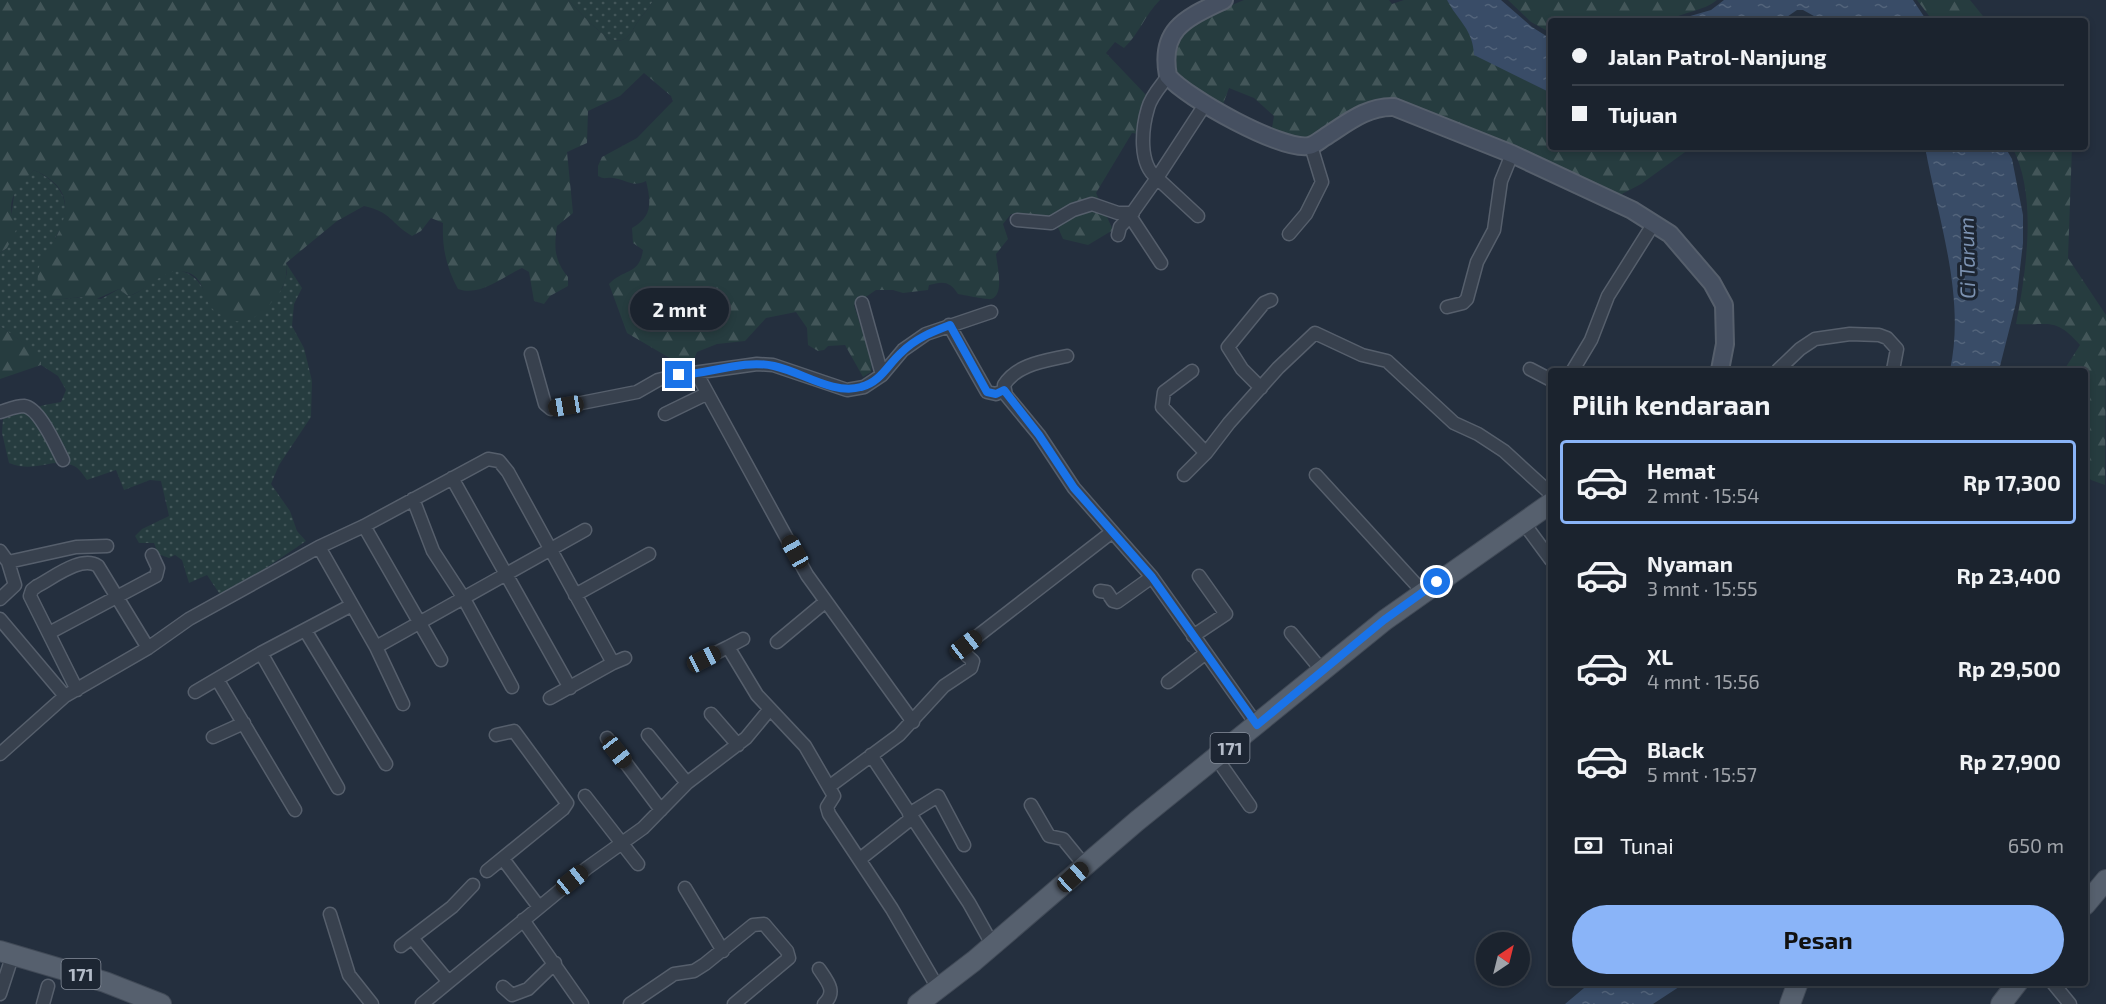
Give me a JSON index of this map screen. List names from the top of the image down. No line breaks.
{"streets":{"main road":["171"]},"water":["Ci Tarum"],"north":"top right","page":{"banner":["Jalan Patrol-Nanjung","Tujuan"],"bubble":"2 mnt","heading":"Pilih kendaraan","list":[{"name":"Hemat","note":"2 mnt · 15:54","value":"Rp 17,300"},{"name":"Nyaman","note":"3 mnt · 15:55","value":"Rp 23,400"},{"name":"XL","note":"4 mnt · 15:56","value":"Rp 29,500"},{"name":"Black","note":"5 mnt · 15:57","value":"Rp 27,900"}],"pay":["Tunai","650 m"],"buttons":"Pesan"}}
